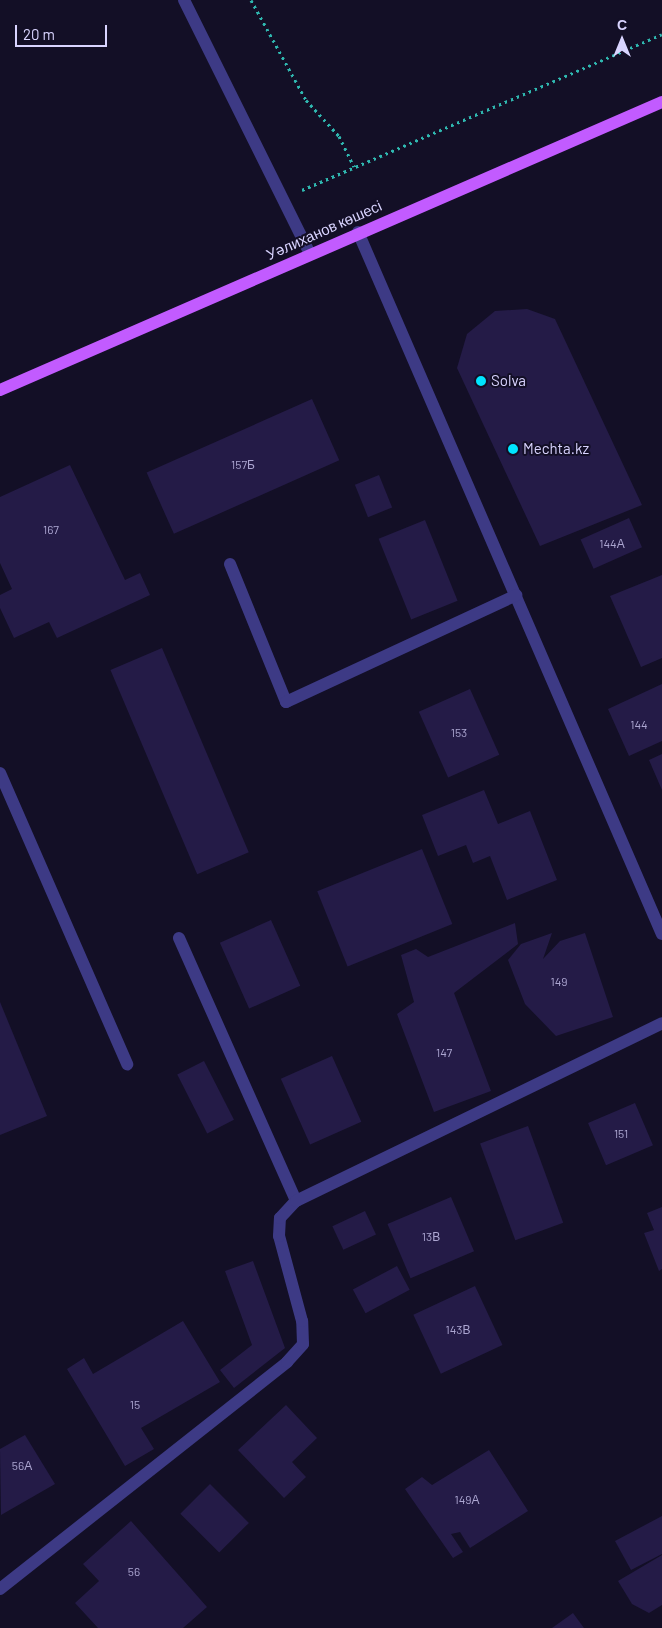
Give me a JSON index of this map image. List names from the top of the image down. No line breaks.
{"streets":{"main road":["Уәлиханов көшесі"]},"places":["Solva","Mechta.kz"],"house_numbers":["157Б","167","144А","144","153","149","147","151","13В","143В","15","56А","149А","56"],"scale_bar":"20 m","north":"top"}
